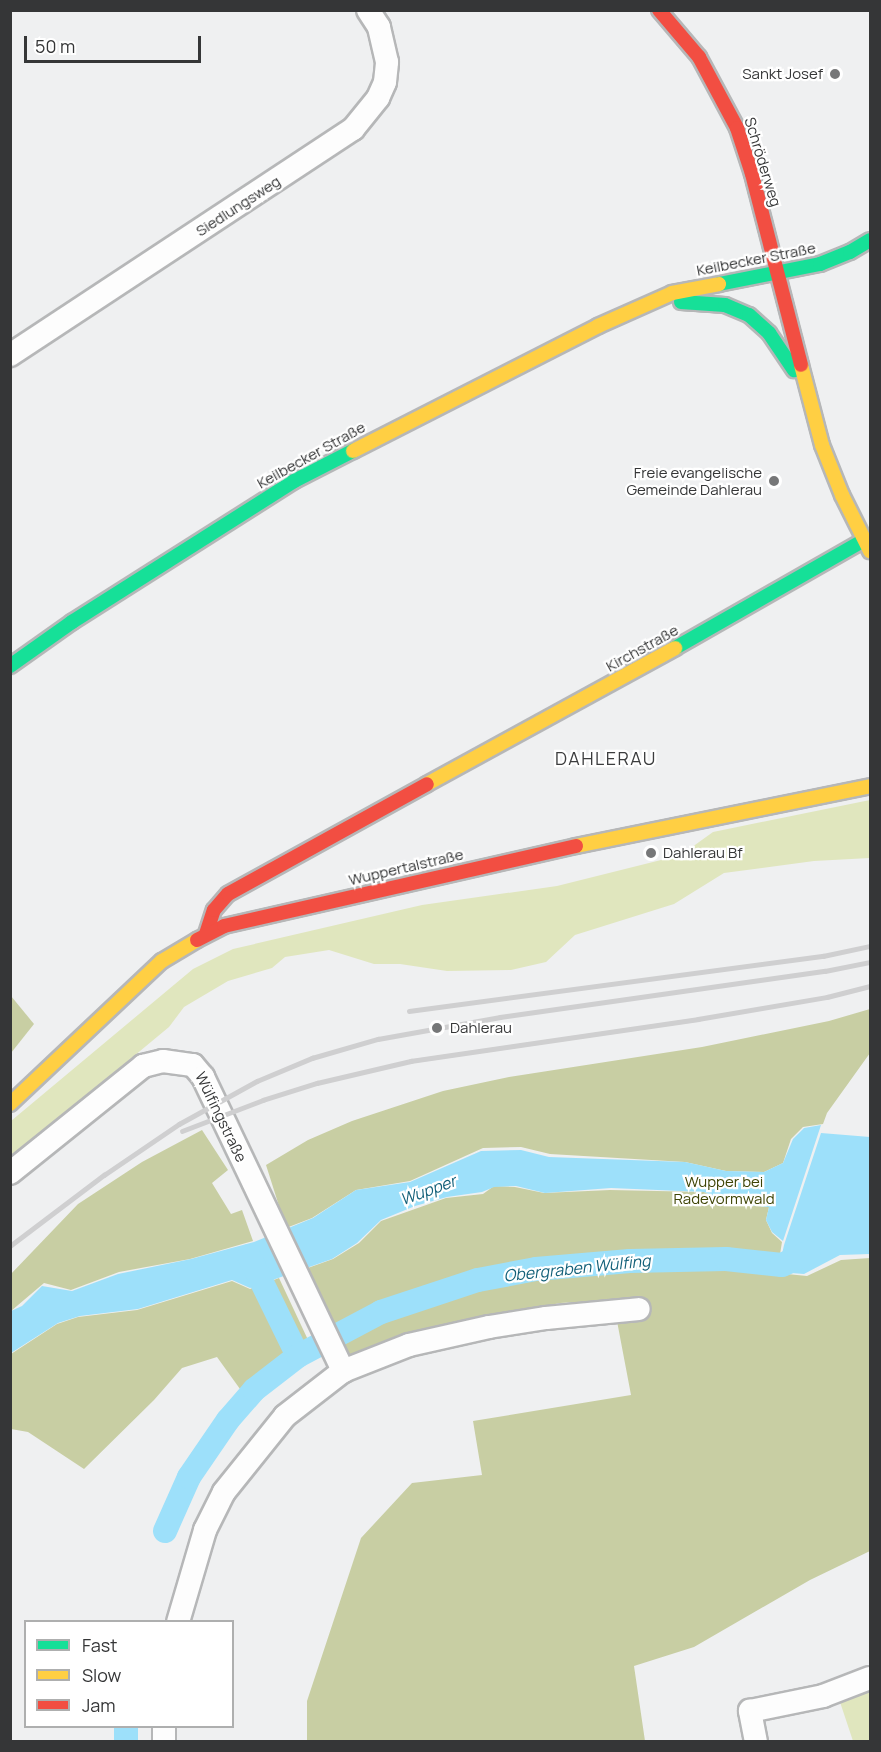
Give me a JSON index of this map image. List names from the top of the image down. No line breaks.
{"streets":{"main road":["Schröderweg","Keilbecker Straße","Kirchstraße","Wuppertalstraße"],"street":["Siedlungsweg","Wülfingstraße"]},"crossings":[["Schröderweg","Keilbecker Straße"],["Schröderweg","Kirchstraße"],["Keilbecker Straße","Kirchstraße"],["Kirchstraße","Wuppertalstraße"]],"districts":["DAHLERAU"],"water":["Wupper","Obergraben Wülfing"],"parks":["Wupper bei Radevormwald"],"places":["Sankt Josef","Freie evangelische Gemeinde Dahlerau","Dahlerau Bf","Dahlerau"],"legend":["Fast","Slow","Jam"],"scale_bar":"50 m"}
